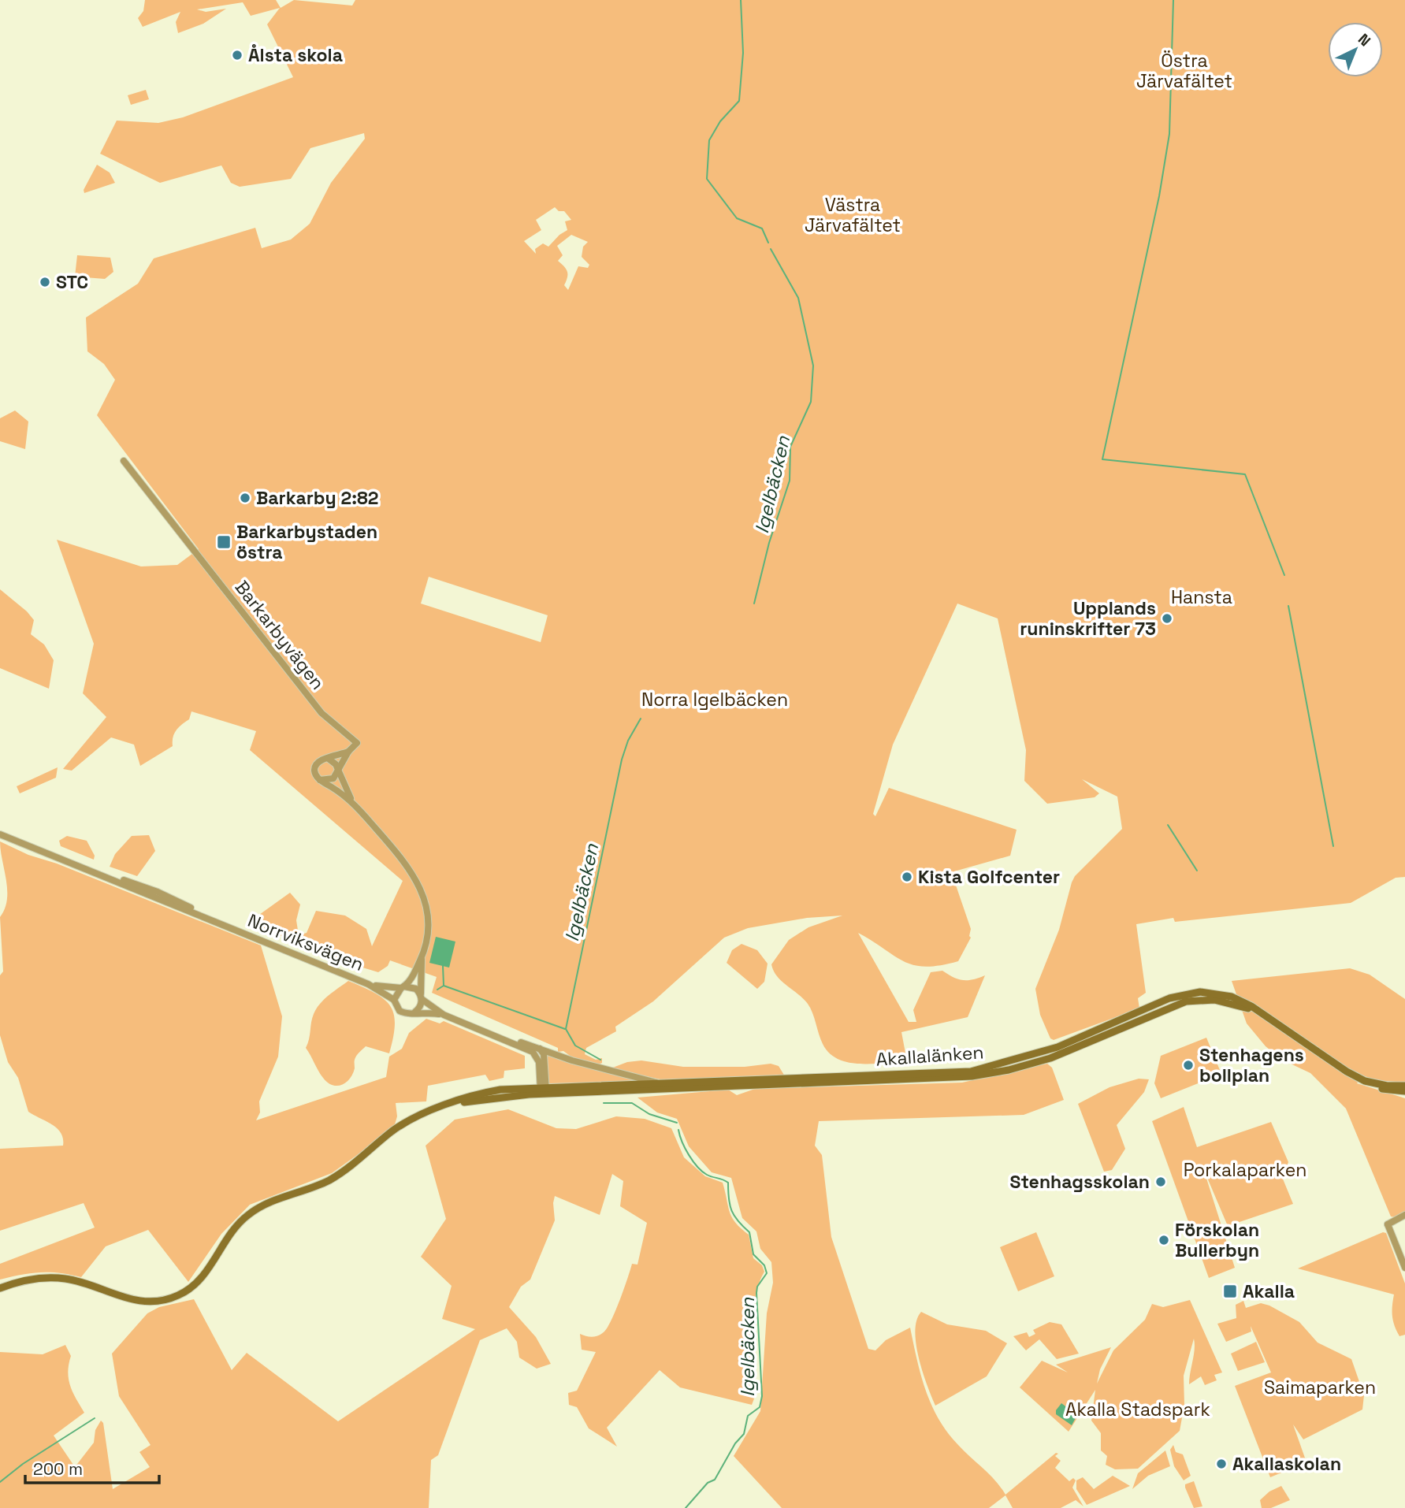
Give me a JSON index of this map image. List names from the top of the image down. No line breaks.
{"streets":{"main road":["Akallalänken"],"street":["Barkarbyvägen","Norrviksvägen"]},"water":["Igelbäcken"],"parks":["Östra Järvafältet","Västra Järvafältet","Hansta","Norra Igelbäcken","Porkalaparken","Saimaparken","Akalla Stadspark"],"places":{"other":["Ålsta skola","STC","Barkarby 2:82","Upplands runinskrifter 73","Kista Golfcenter","Stenhagens bollplan","Stenhagsskolan","Förskolan Bullerbyn","Akallaskolan"],"transit":["Barkarbystaden östra","Akalla"]},"scale_bar":"200 m","north":"top right"}
